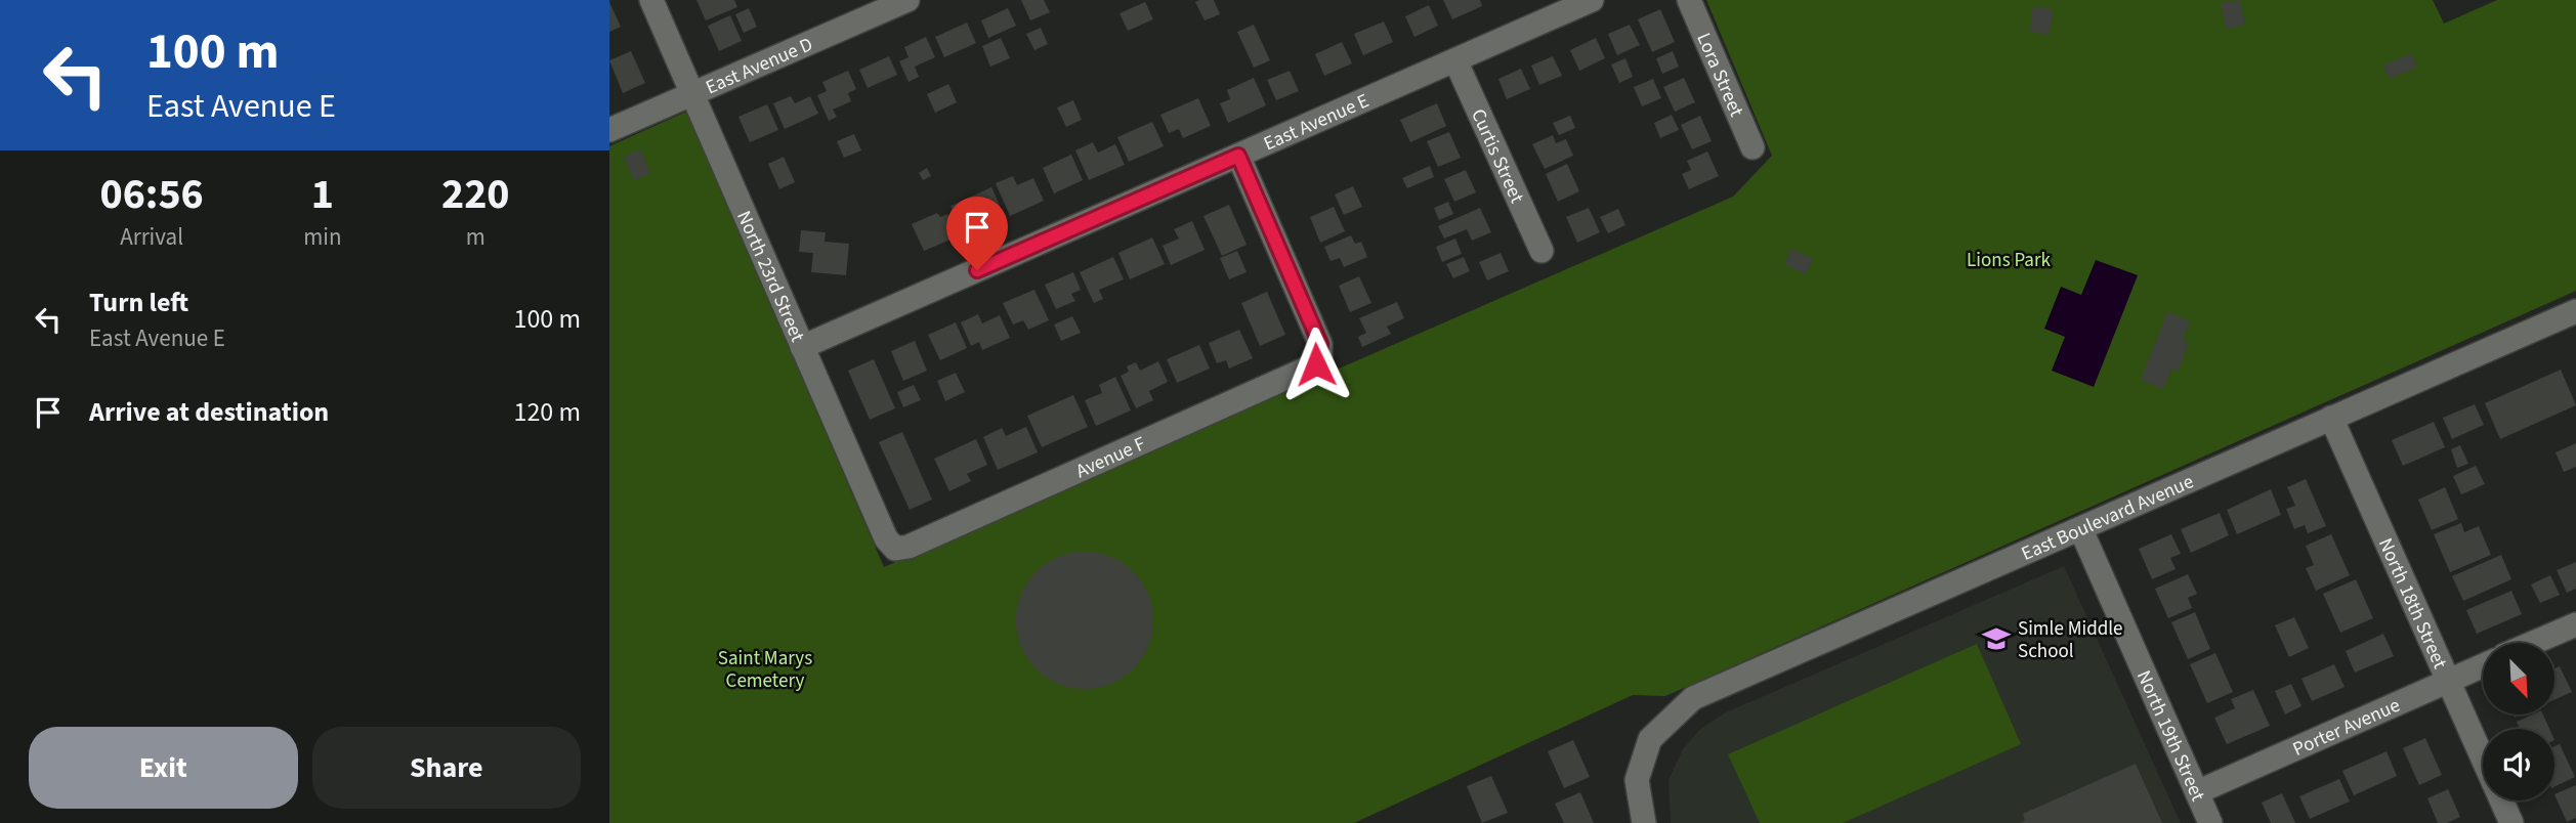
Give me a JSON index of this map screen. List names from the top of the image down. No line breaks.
{"streets":{"street":["East Avenue D","Lora Street","East Avenue E","Curtis Street","North 23rd Street","Avenue F","East Boulevard Avenue","North 18th Street","Porter Avenue","North 19th Street"]},"crossings":[["East Avenue D","North 23rd Street"],["East Avenue E","Curtis Street"],["East Avenue E","North 23rd Street"],["East Avenue E","Avenue F"],["North 23rd Street","Avenue F"],["East Boulevard Avenue","North 18th Street"],["East Boulevard Avenue","North 19th Street"],["North 18th Street","Porter Avenue"],["Porter Avenue","North 19th Street"]],"parks":["Lions Park","Saint Marys Cemetery"],"places":{"school or university":["Simle Middle School"]},"north":"bottom right","page":{"turn":["100 m","East Avenue E"],"eta":["06:56","Arrival","1","min","220","m"],"list":[{"name":"Turn left","note":"East Avenue E","value":"100 m"},{"name":"Arrive at destination","value":"120 m"}],"buttons":["Exit","Share"]}}
